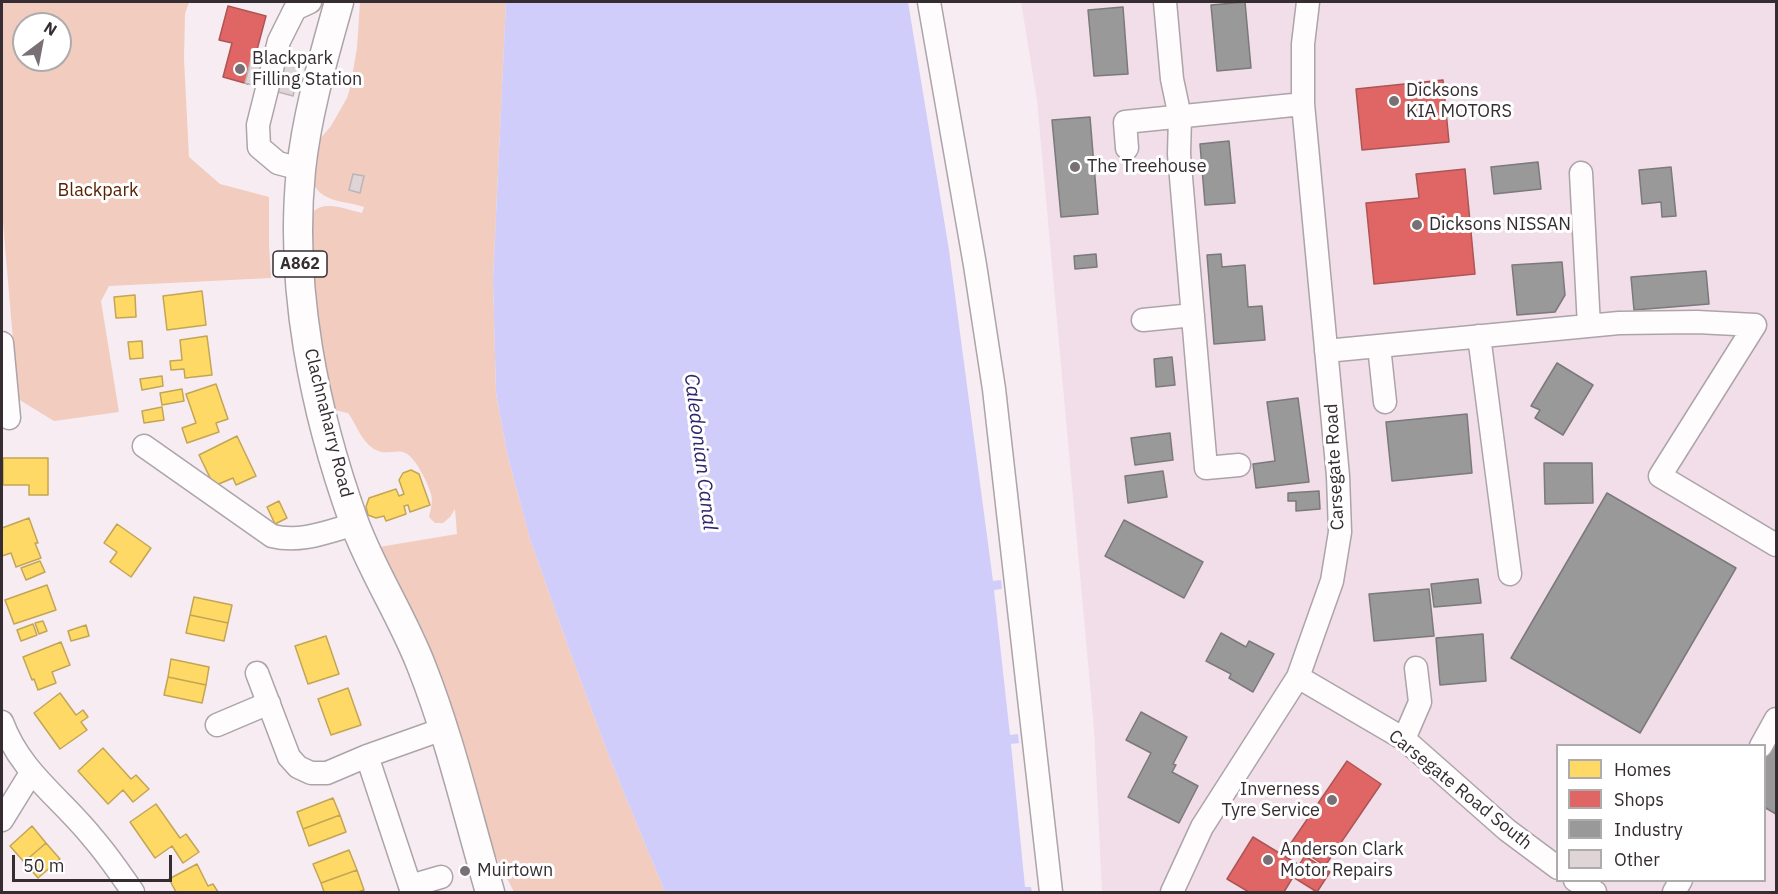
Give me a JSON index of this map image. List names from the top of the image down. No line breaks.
{"streets":{"main road":["A862","Clachnaharry Road"],"street":["Carsegate Road","Carsegate Road South"]},"crossings":[["Carsegate Road","Carsegate Road South"]],"water":["Caledonian Canal"],"parks":["Blackpark"],"places":["Blackpark Filling Station","Dicksons KIA MOTORS","The Treehouse","Dicksons NISSAN","Inverness Tyre Service","Anderson Clark Motor Repairs","Muirtown"],"legend":["Homes","Shops","Industry","Other"],"scale_bar":"50 m","north":"top right"}
